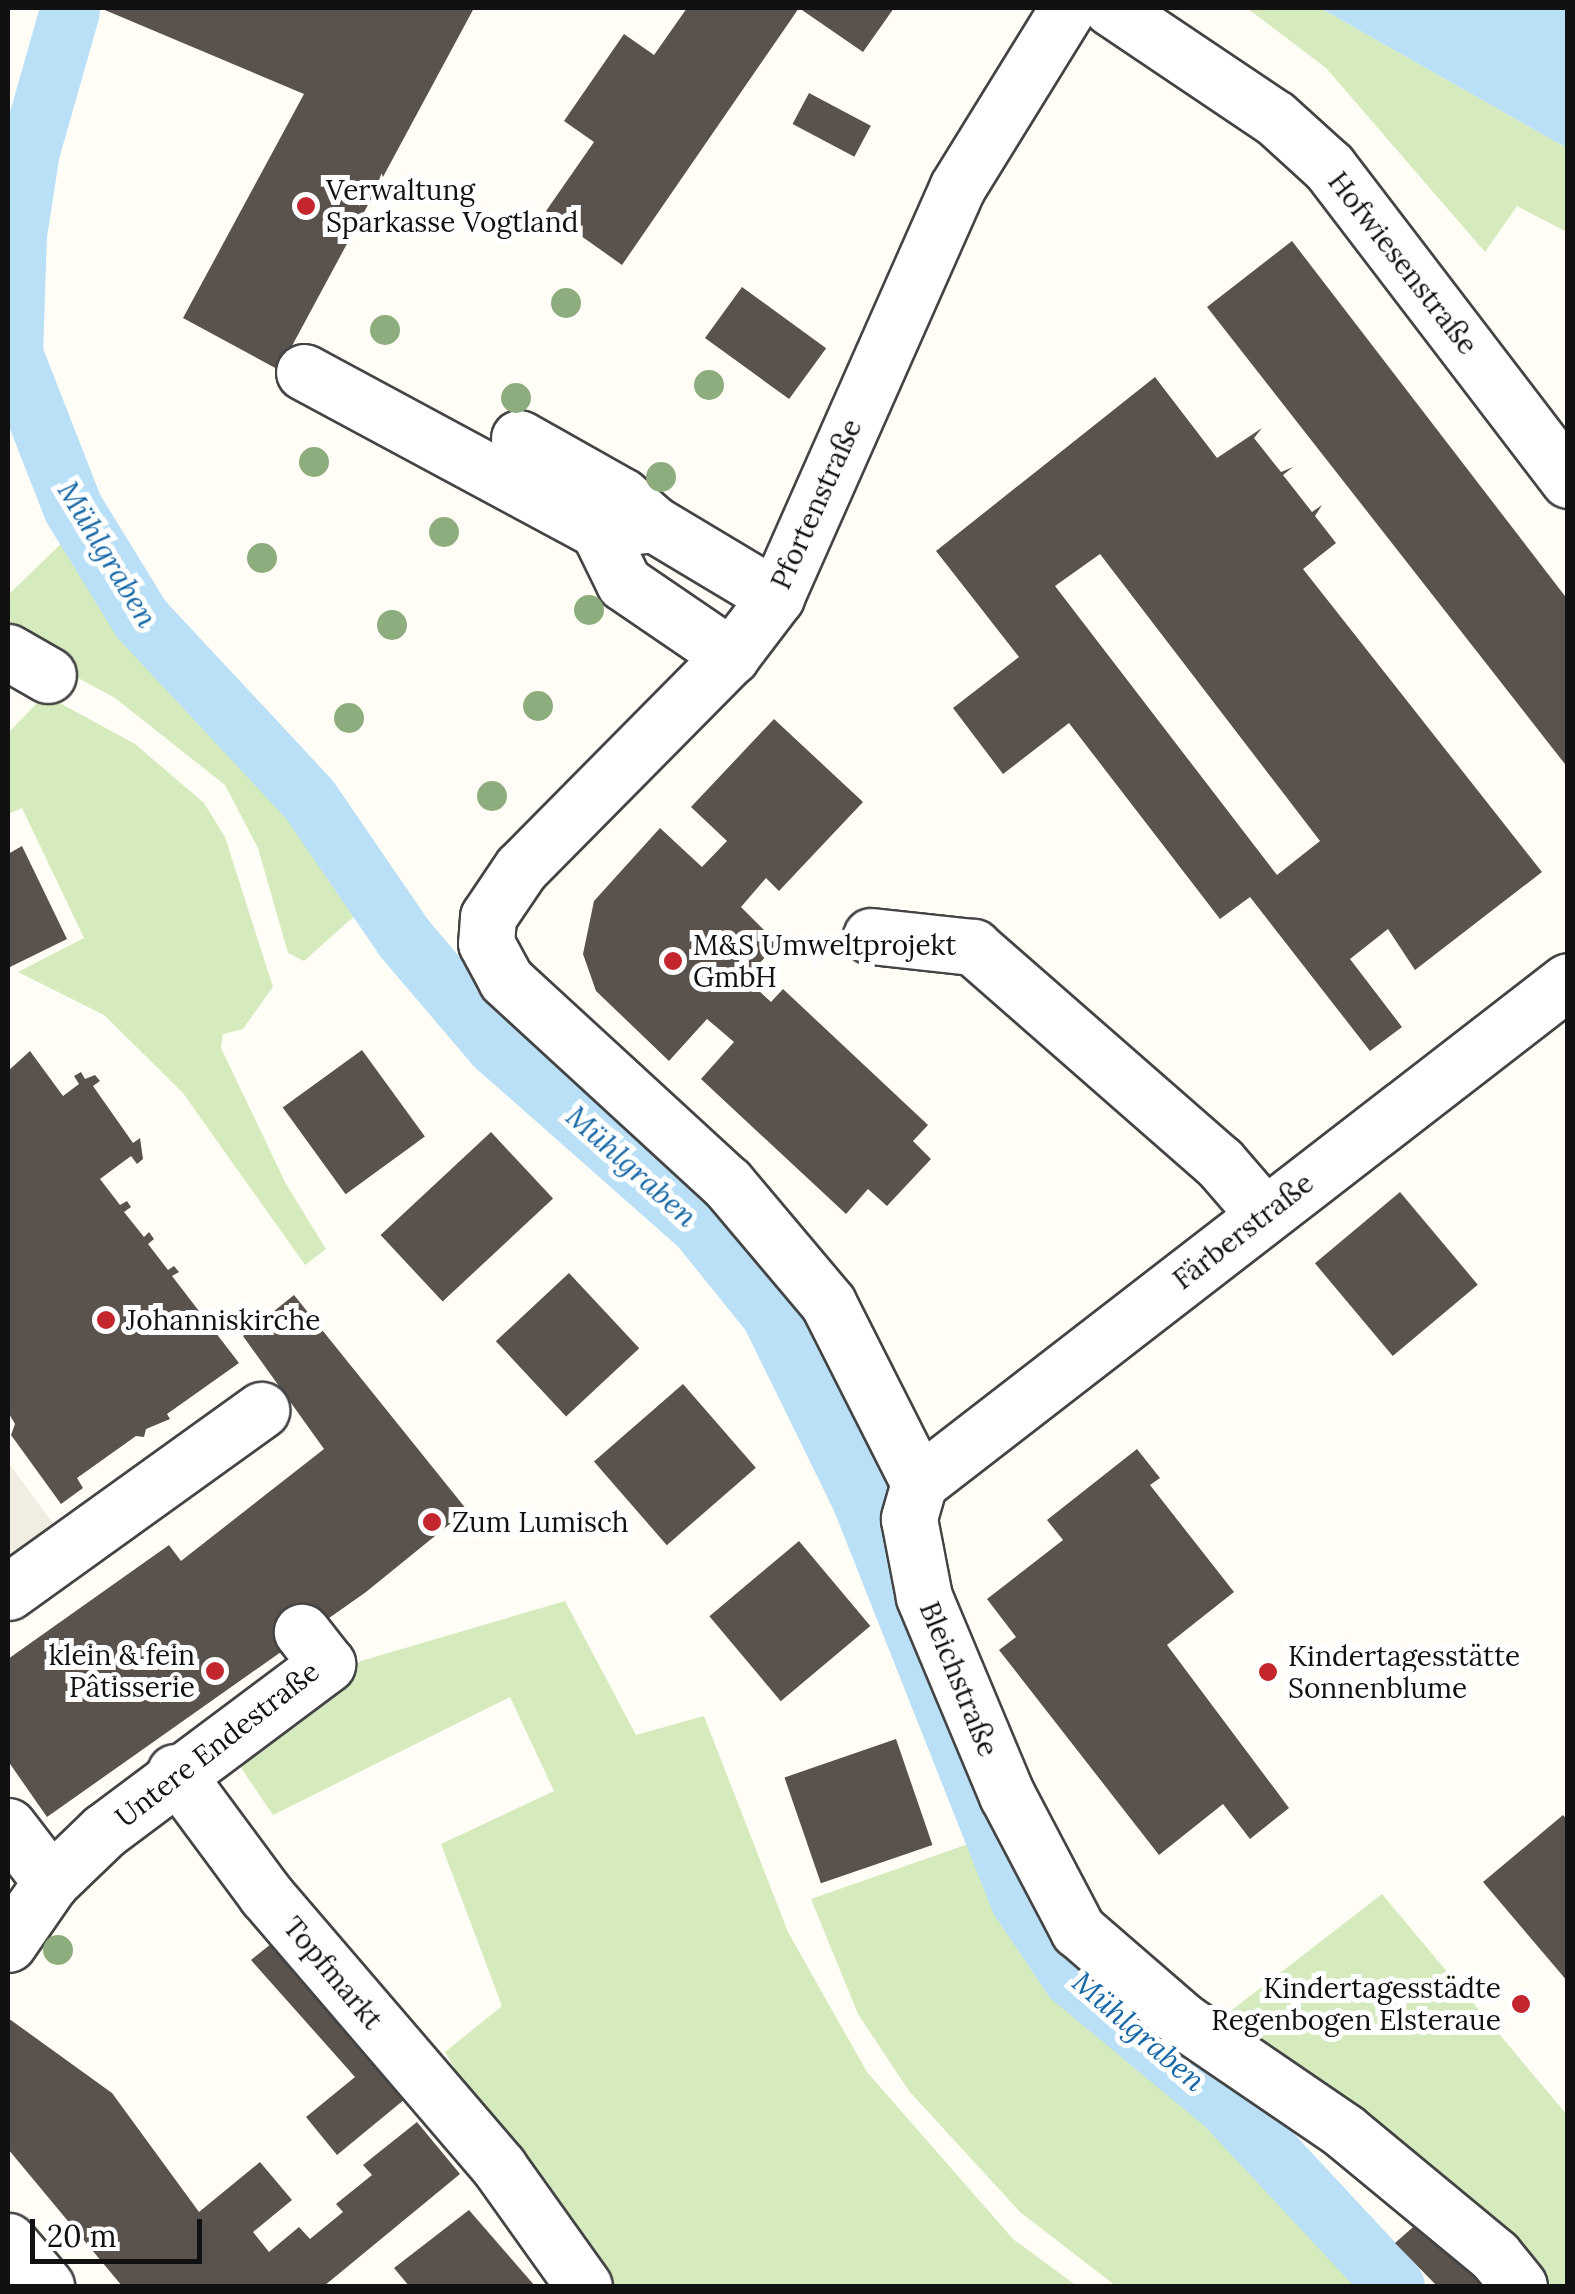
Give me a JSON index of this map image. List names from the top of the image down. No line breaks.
{"streets":{"street":["Hofwiesenstraße","Pfortenstraße","Färberstraße","Bleichstraße","Untere Endestraße","Topfmarkt"]},"crossings":[["Pfortenstraße","Färberstraße"],["Pfortenstraße","Bleichstraße"],["Färberstraße","Bleichstraße"],["Untere Endestraße","Topfmarkt"]],"water":["Mühlgraben"],"places":["Verwaltung Sparkasse Vogtland","M&S Umweltprojekt GmbH","Johanniskirche","Zum Lumisch","klein & fein Pâtisserie","Kindertagesstätte Sonnenblume","Kindertagesstädte Regenbogen Elsteraue"],"scale_bar":"20 m"}
